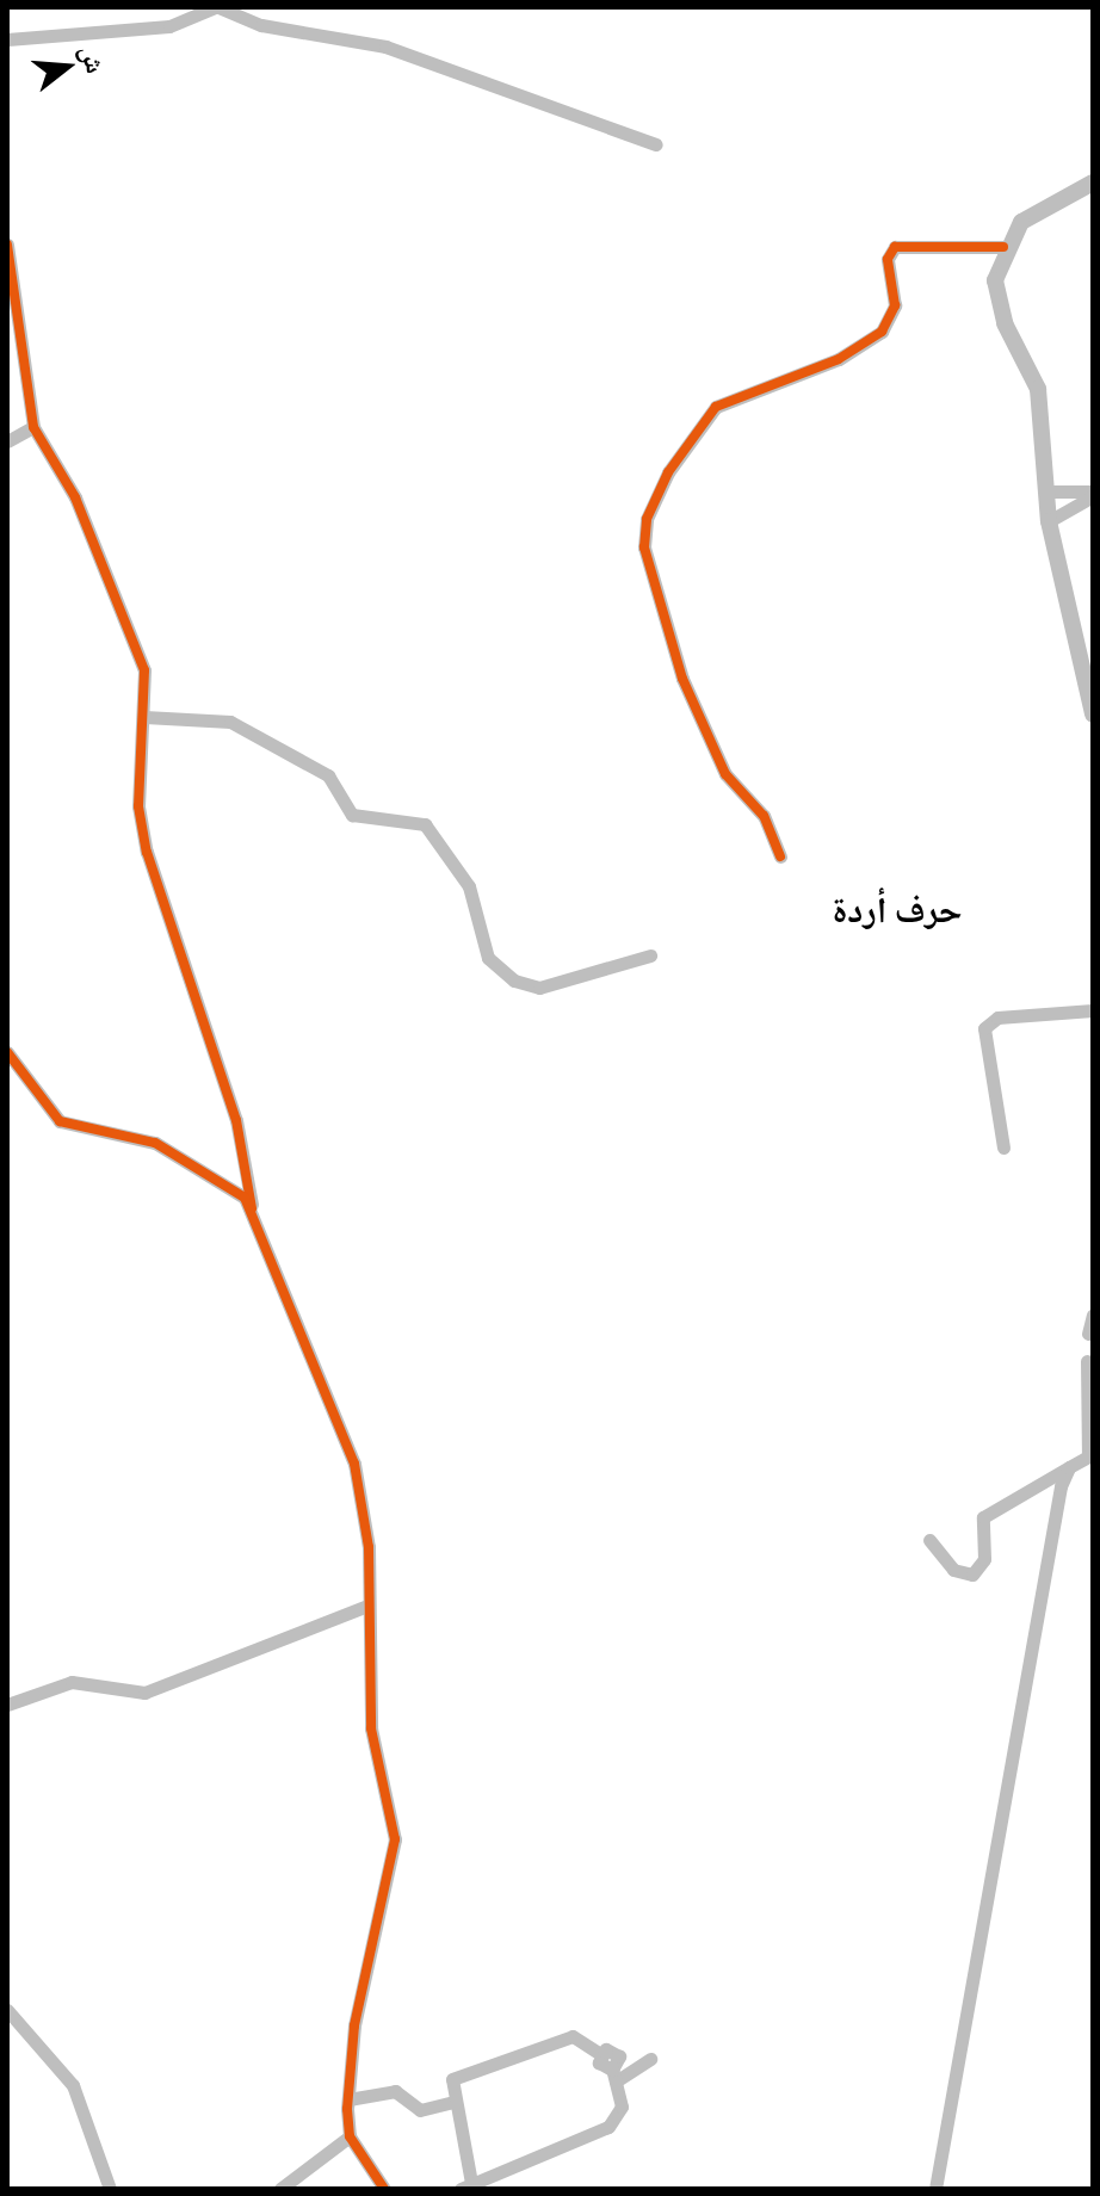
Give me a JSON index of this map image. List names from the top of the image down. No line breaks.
{"districts":["حرف أردة"],"north":"right"}
